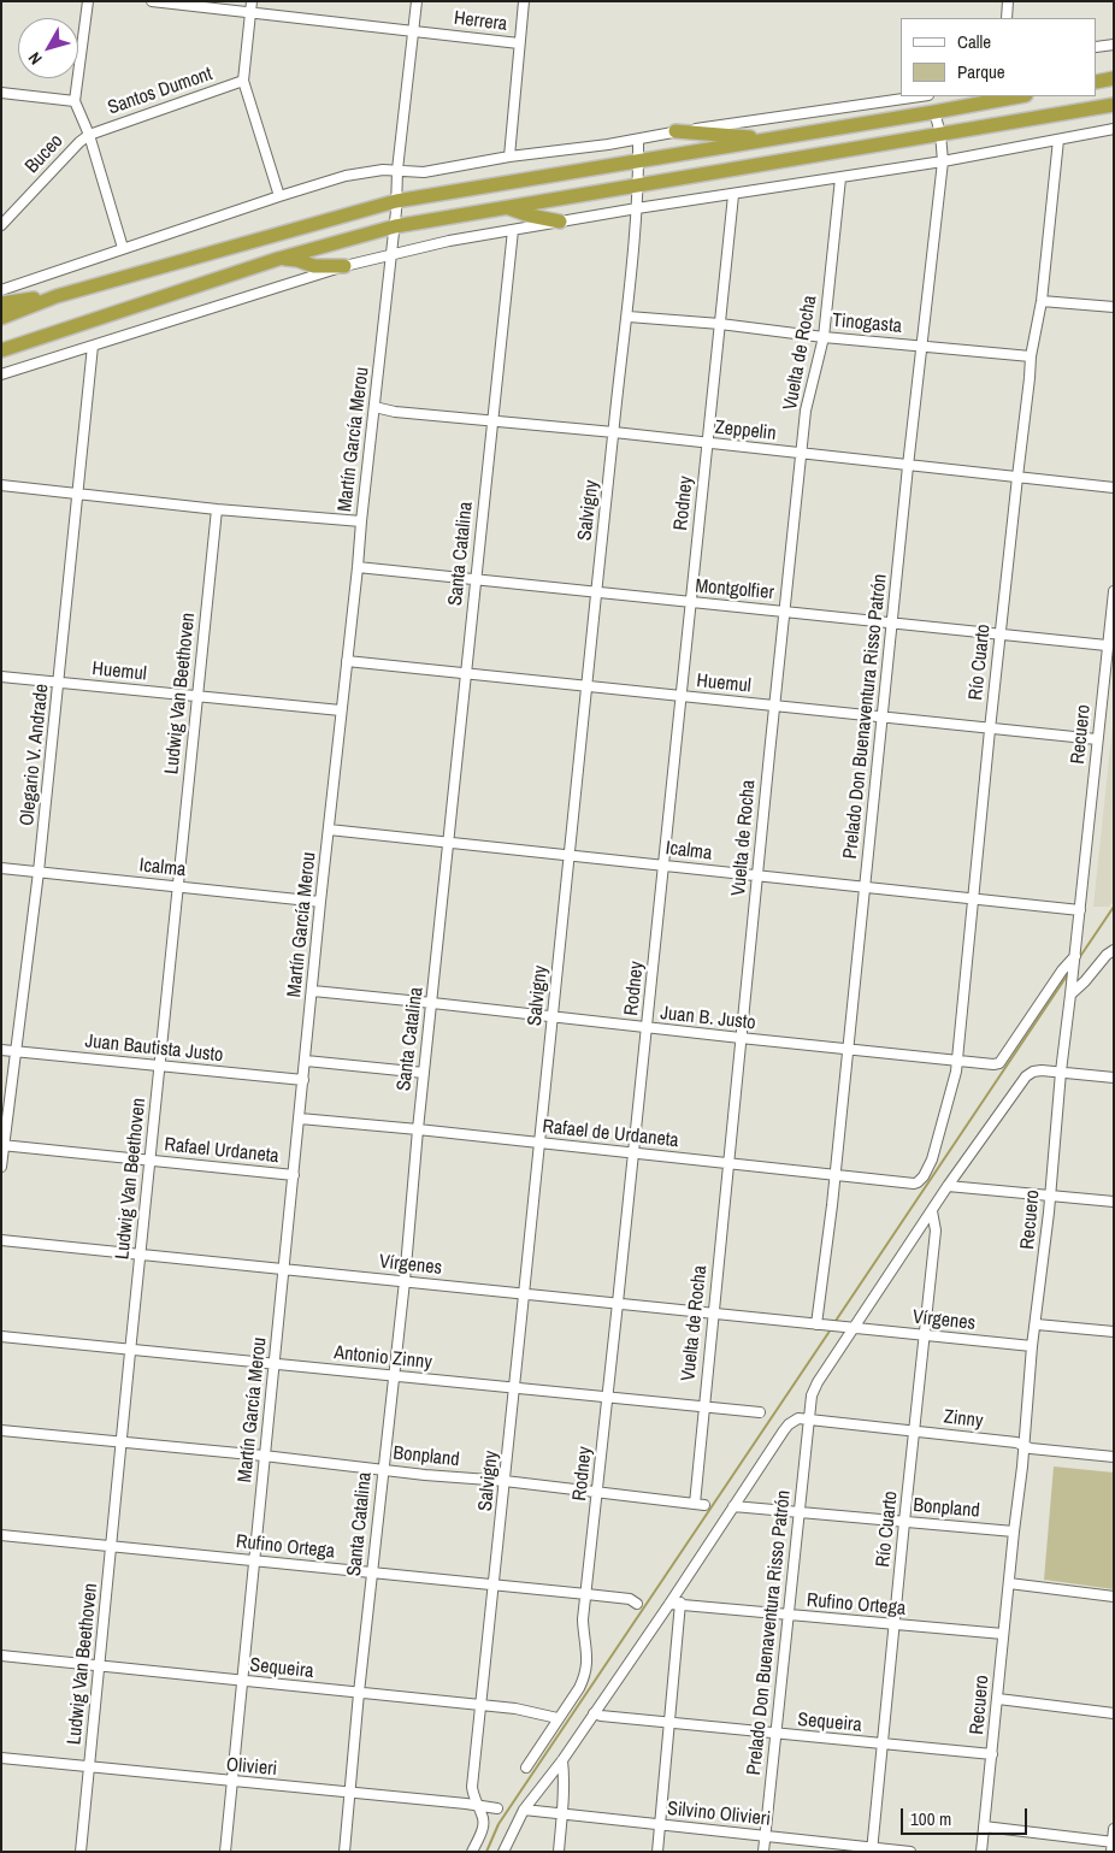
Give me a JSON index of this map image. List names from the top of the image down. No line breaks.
{"streets":{"street":["Herrera","Santos Dumont","Buceo","Tinogasta","Vuelta de Rocha","Zeppelin","Martín García Merou","Rodney","Salvigny","Santa Catalina","Montgolfier","Río Cuarto","Huemul","Ludwig Van Beethoven","Prelado Don Buenaventura Risso Patrón","Recuero","Olegario V. Andrade","Icalma","Juan B. Justo","Juan Bautista Justo","Rafael de Urdaneta","Rafael Urdaneta","Vírgenes","Antonio Zinny","Zinny","Bonpland","Rufino Ortega","Sequeira","Olivieri","Silvino Olivieri"]},"crossings":[["Herrera","Martín García Merou"],["Santos Dumont","Buceo"],["Tinogasta","Vuelta de Rocha"],["Tinogasta","Rodney"],["Tinogasta","Salvigny"],["Tinogasta","Río Cuarto"],["Tinogasta","Prelado Don Buenaventura Risso Patrón"],["Vuelta de Rocha","Zeppelin"],["Vuelta de Rocha","Montgolfier"],["Vuelta de Rocha","Huemul"],["Vuelta de Rocha","Icalma"],["Vuelta de Rocha","Juan B. Justo"],["Vuelta de Rocha","Rafael de Urdaneta"],["Vuelta de Rocha","Vírgenes"],["Vuelta de Rocha","Antonio Zinny"],["Vuelta de Rocha","Bonpland"],["Zeppelin","Martín García Merou"],["Zeppelin","Rodney"],["Zeppelin","Salvigny"],["Zeppelin","Santa Catalina"],["Zeppelin","Río Cuarto"],["Zeppelin","Prelado Don Buenaventura Risso Patrón"],["Martín García Merou","Montgolfier"],["Martín García Merou","Huemul"],["Martín García Merou","Icalma"],["Martín García Merou","Juan B. Justo"],["Martín García Merou","Juan Bautista Justo"],["Martín García Merou","Rafael de Urdaneta"],["Martín García Merou","Rafael Urdaneta"],["Martín García Merou","Vírgenes"],["Martín García Merou","Antonio Zinny"],["Martín García Merou","Bonpland"],["Martín García Merou","Rufino Ortega"],["Martín García Merou","Sequeira"],["Martín García Merou","Olivieri"],["Rodney","Montgolfier"],["Rodney","Huemul"],["Rodney","Icalma"],["Rodney","Juan B. Justo"],["Rodney","Rafael de Urdaneta"],["Rodney","Vírgenes"],["Rodney","Antonio Zinny"],["Rodney","Bonpland"],["Rodney","Rufino Ortega"],["Rodney","Sequeira"],["Salvigny","Montgolfier"],["Salvigny","Huemul"],["Salvigny","Icalma"],["Salvigny","Juan B. Justo"],["Salvigny","Rafael de Urdaneta"],["Salvigny","Vírgenes"],["Salvigny","Antonio Zinny"],["Salvigny","Bonpland"],["Salvigny","Rufino Ortega"],["Salvigny","Sequeira"],["Salvigny","Olivieri"],["Santa Catalina","Montgolfier"],["Santa Catalina","Huemul"],["Santa Catalina","Icalma"],["Santa Catalina","Juan B. Justo"],["Santa Catalina","Rafael de Urdaneta"],["Santa Catalina","Vírgenes"],["Santa Catalina","Antonio Zinny"],["Santa Catalina","Bonpland"],["Santa Catalina","Rufino Ortega"],["Santa Catalina","Sequeira"],["Santa Catalina","Olivieri"],["Montgolfier","Río Cuarto"],["Montgolfier","Prelado Don Buenaventura Risso Patrón"],["Montgolfier","Recuero"],["Río Cuarto","Huemul"],["Río Cuarto","Prelado Don Buenaventura Risso Patrón"],["Río Cuarto","Icalma"],["Río Cuarto","Juan B. Justo"],["Río Cuarto","Rafael de Urdaneta"],["Río Cuarto","Vírgenes"],["Río Cuarto","Zinny"],["Río Cuarto","Bonpland"],["Río Cuarto","Rufino Ortega"],["Río Cuarto","Sequeira"],["Río Cuarto","Silvino Olivieri"],["Huemul","Ludwig Van Beethoven"],["Huemul","Prelado Don Buenaventura Risso Patrón"],["Huemul","Recuero"],["Huemul","Olegario V. Andrade"],["Ludwig Van Beethoven","Icalma"],["Ludwig Van Beethoven","Juan Bautista Justo"],["Ludwig Van Beethoven","Rafael Urdaneta"],["Ludwig Van Beethoven","Vírgenes"],["Ludwig Van Beethoven","Antonio Zinny"],["Ludwig Van Beethoven","Bonpland"],["Ludwig Van Beethoven","Rufino Ortega"],["Ludwig Van Beethoven","Sequeira"],["Ludwig Van Beethoven","Olivieri"],["Prelado Don Buenaventura Risso Patrón","Recuero"],["Prelado Don Buenaventura Risso Patrón","Icalma"],["Prelado Don Buenaventura Risso Patrón","Juan B. Justo"],["Prelado Don Buenaventura Risso Patrón","Rafael de Urdaneta"],["Prelado Don Buenaventura Risso Patrón","Vírgenes"],["Prelado Don Buenaventura Risso Patrón","Zinny"],["Prelado Don Buenaventura Risso Patrón","Bonpland"],["Prelado Don Buenaventura Risso Patrón","Rufino Ortega"],["Prelado Don Buenaventura Risso Patrón","Sequeira"],["Prelado Don Buenaventura Risso Patrón","Silvino Olivieri"],["Recuero","Icalma"],["Recuero","Juan B. Justo"],["Recuero","Vírgenes"],["Recuero","Zinny"],["Recuero","Bonpland"],["Recuero","Rufino Ortega"],["Recuero","Sequeira"],["Olegario V. Andrade","Icalma"],["Olegario V. Andrade","Juan Bautista Justo"],["Olegario V. Andrade","Rafael Urdaneta"]],"legend":["Calle","Parque"],"scale_bar":"100 m","north":"bottom left"}
